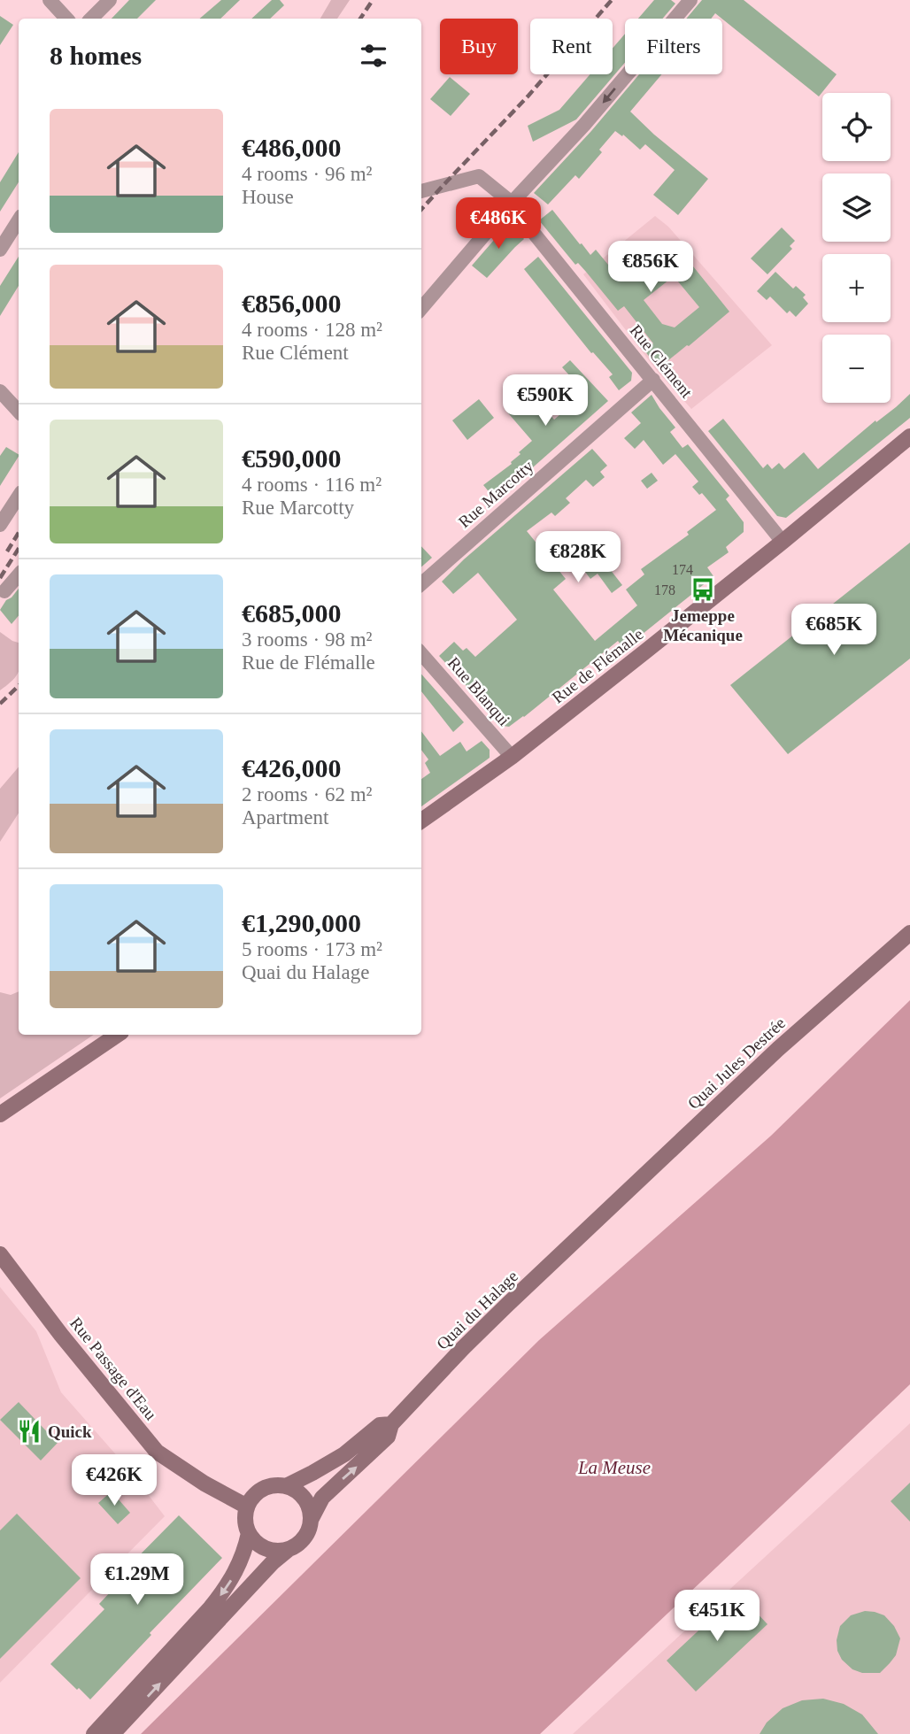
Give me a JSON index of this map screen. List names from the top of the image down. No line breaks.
{"streets":{"main road":["Rue de Flémalle","Quai Jules Destrée","Quai du Halage","Rue Passage d'Eau"],"street":["Rue Clément","Rue Marcotty","Rue Blanqui"]},"crossings":[["Rue Clément","Rue Marcotty"],["Rue Clément","Rue de Flémalle"],["Rue de Flémalle","Rue Blanqui"],["Quai Jules Destrée","Quai du Halage"],["Quai du Halage","Rue Passage d'Eau"]],"water":["La Meuse"],"places":{"bus stop":["Jemeppe Mécanique"],"restaurant":["Quick"]},"house_numbers":["174","178"],"page":{"chip":["Buy","Rent","Filters"],"heading":"8 homes","map_buttons":["+","−"],"list":[{"name":"€486,000","note":"4 rooms · 96 m² · House"},{"name":"€856,000","note":"4 rooms · 128 m² · Rue Clément"},{"name":"€590,000","note":"4 rooms · 116 m² · Rue Marcotty"},{"name":"€685,000","note":"3 rooms · 98 m² · Rue de Flémalle"},{"name":"€426,000","note":"2 rooms · 62 m² · Apartment"},{"name":"€1,290,000","note":"5 rooms · 173 m² · Quai du Halage"}],"price":["€486K","€856K","€590K","€828K","€685K","€426K","€1.29M","€451K"]}}
